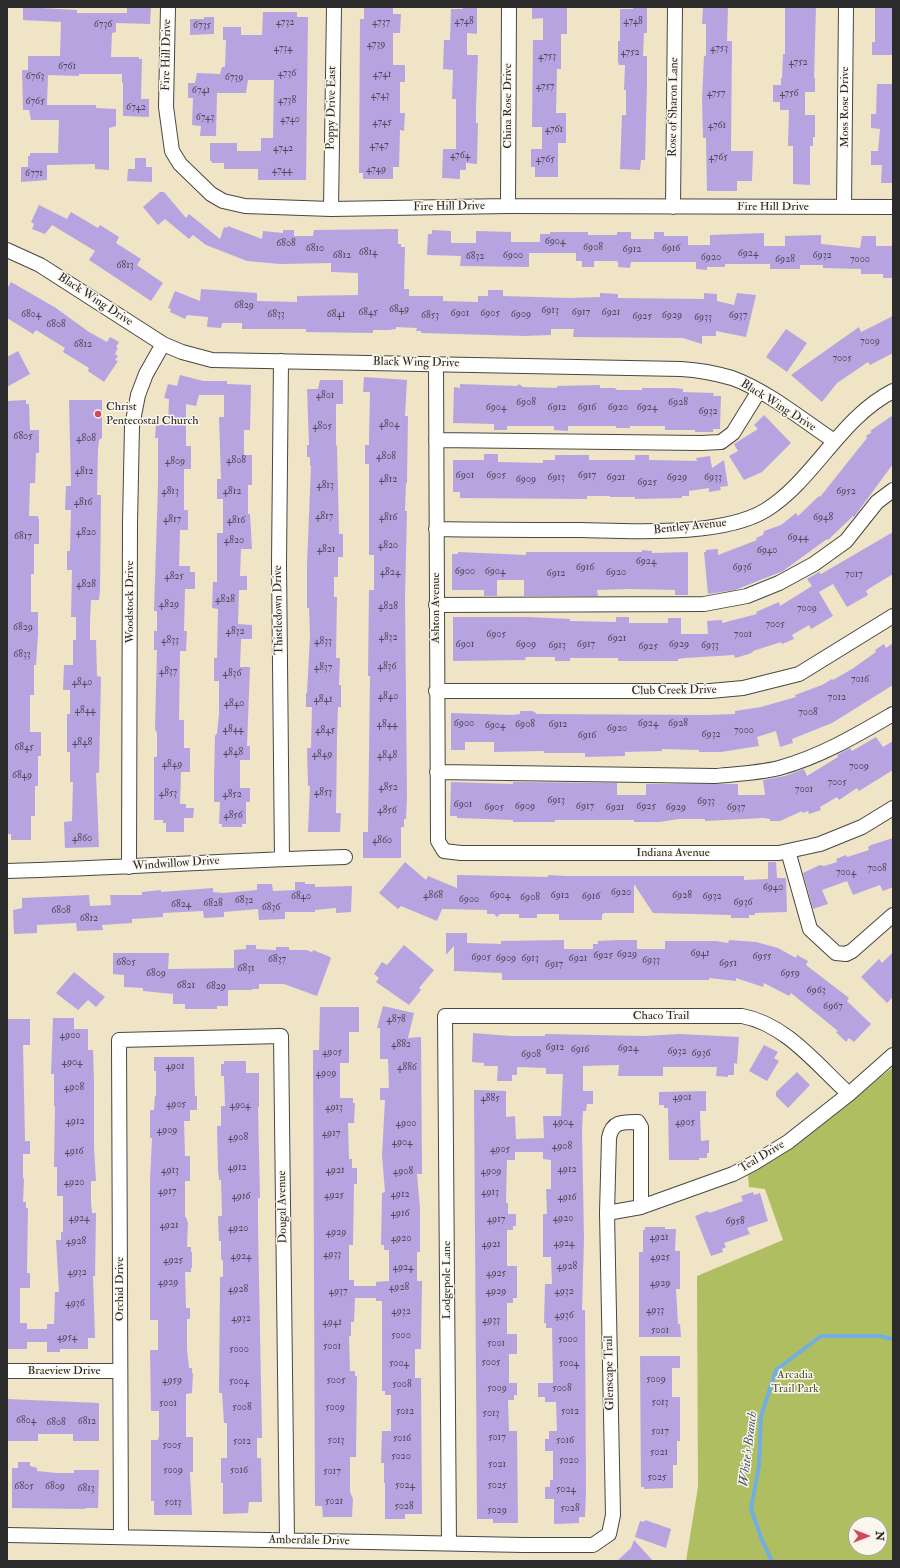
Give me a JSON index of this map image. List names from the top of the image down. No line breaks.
{"streets":{"street":["Fire Hill Drive","China Rose Drive","Rose of Sharon Lane","Moss Rose Drive","Poppy Drive East","Black Wing Drive","Bentley Avenue","Woodstock Drive","Ashton Avenue","Thistledown Drive","Club Creek Drive","Indiana Avenue","Windwillow Drive","Chaco Trail","Teal Drive","Dougal Avenue","Lodgepole Lane","Orchid Drive","Braeview Drive","Glenscape Trail","Amberdale Drive"]},"crossings":[["Fire Hill Drive","China Rose Drive"],["Fire Hill Drive","Rose of Sharon Lane"],["Fire Hill Drive","Moss Rose Drive"],["Fire Hill Drive","Poppy Drive East"],["Black Wing Drive","Bentley Avenue"],["Black Wing Drive","Woodstock Drive"],["Black Wing Drive","Ashton Avenue"],["Black Wing Drive","Thistledown Drive"],["Bentley Avenue","Ashton Avenue"],["Woodstock Drive","Windwillow Drive"],["Ashton Avenue","Club Creek Drive"],["Ashton Avenue","Indiana Avenue"],["Thistledown Drive","Windwillow Drive"],["Chaco Trail","Teal Drive"],["Chaco Trail","Lodgepole Lane"],["Teal Drive","Glenscape Trail"],["Dougal Avenue","Orchid Drive"],["Dougal Avenue","Amberdale Drive"],["Lodgepole Lane","Amberdale Drive"],["Orchid Drive","Braeview Drive"],["Orchid Drive","Amberdale Drive"],["Glenscape Trail","Amberdale Drive"]],"water":["White's Branch"],"parks":["Arcadia Trail Park"],"places":["Christ Pentecostal Church"],"house_numbers":["4748","4748","4732","4737","6736","6735","4739","4734","4753","4752","4753","4752","6761","4736","4741","6763","6739","4757","6741","4757","4756","4743","4738","6765","6742","6743","4740","4745","4761","4761","4747","4742","4764","4765","4765","4749","4744","6771","6904","6808","6908","6810","6916","6912","6814","6924","6812","6900","6932","6832","6920","6928","7000","6813","6829","6849","6913","6845","6917","6921","6901","6905","6804","6833","6841","6909","6853","6929","6937","6925","6933","6808","7009","6812","7005","4801","6908","6928","6904","6912","6916","6920","6924","6932","4804","4805","6805","4808","4808","4808","4809","4812","6901","6905","6917","6913","6921","6929","6933","4812","6909","6925","4813","4813","4812","6952","4816","4817","4816","6948","4817","4816","4820","6817","6944","4820","4820","4821","6940","6924","6916","6936","6900","6904","4824","6920","6912","7017","4825","4828","4828","4829","4828","7009","7005","6829","4832","6905","7001","4832","6921","4833","4833","6901","6909","6917","6929","6913","6933","6925","6833","4836","4837","4837","4836","7016","4840","4840","7012","4841","4840","4844","7008","6900","6924","6928","4844","6908","6912","6904","6920","4844","4845","7000","6932","6916","4848","6845","4848","4849","4848","4849","7009","6849","7005","4852","7001","4853","4853","4852","6913","6933","6901","6909","6917","6925","6905","6921","6929","6937","4856","4856","4860","4860","7008","7004","6940","6920","4868","6904","6912","6928","6840","6916","6932","6908","6900","6832","6936","6828","6824","6836","6808","6812","6941","6929","6925","6955","6905","6909","6913","6921","6837","6933","6805","6951","6917","6831","6809","6959","6821","6829","6963","6967","4878","4900","4882","6912","6924","6916","6932","4905","6936","6908","4904","4901","4886","4909","4908","4901","4885","4905","4904","4913","4912","4904","4905","4900","4909","4917","4908","4904","4908","4905","4916","4912","4912","4913","4921","4908","4909","4920","4917","4913","4912","4925","4916","4916","4916","4924","4920","4917","6958","4921","4920","4929","4921","4920","4928","4924","4921","4933","4924","4925","4925","4928","4924","4932","4925","4929","4929","4928","4928","4937","4929","4932","4936","4933","4932","4936","4932","4933","4941","5001","5000","4954","5000","5001","5001","5000","5005","5004","5004","5009","4959","5005","5004","5008","5009","5008","5013","5001","5008","5009","5012","5012","5013","6804","6812","6808","5017","5017","5016","5013","5016","5012","5005","5021","5020","5020","5021","5009","5016","5017","5025","5024","5025","6805","6809","6813","5024","5021","5013","5028","5028","5029"],"north":"right"}
